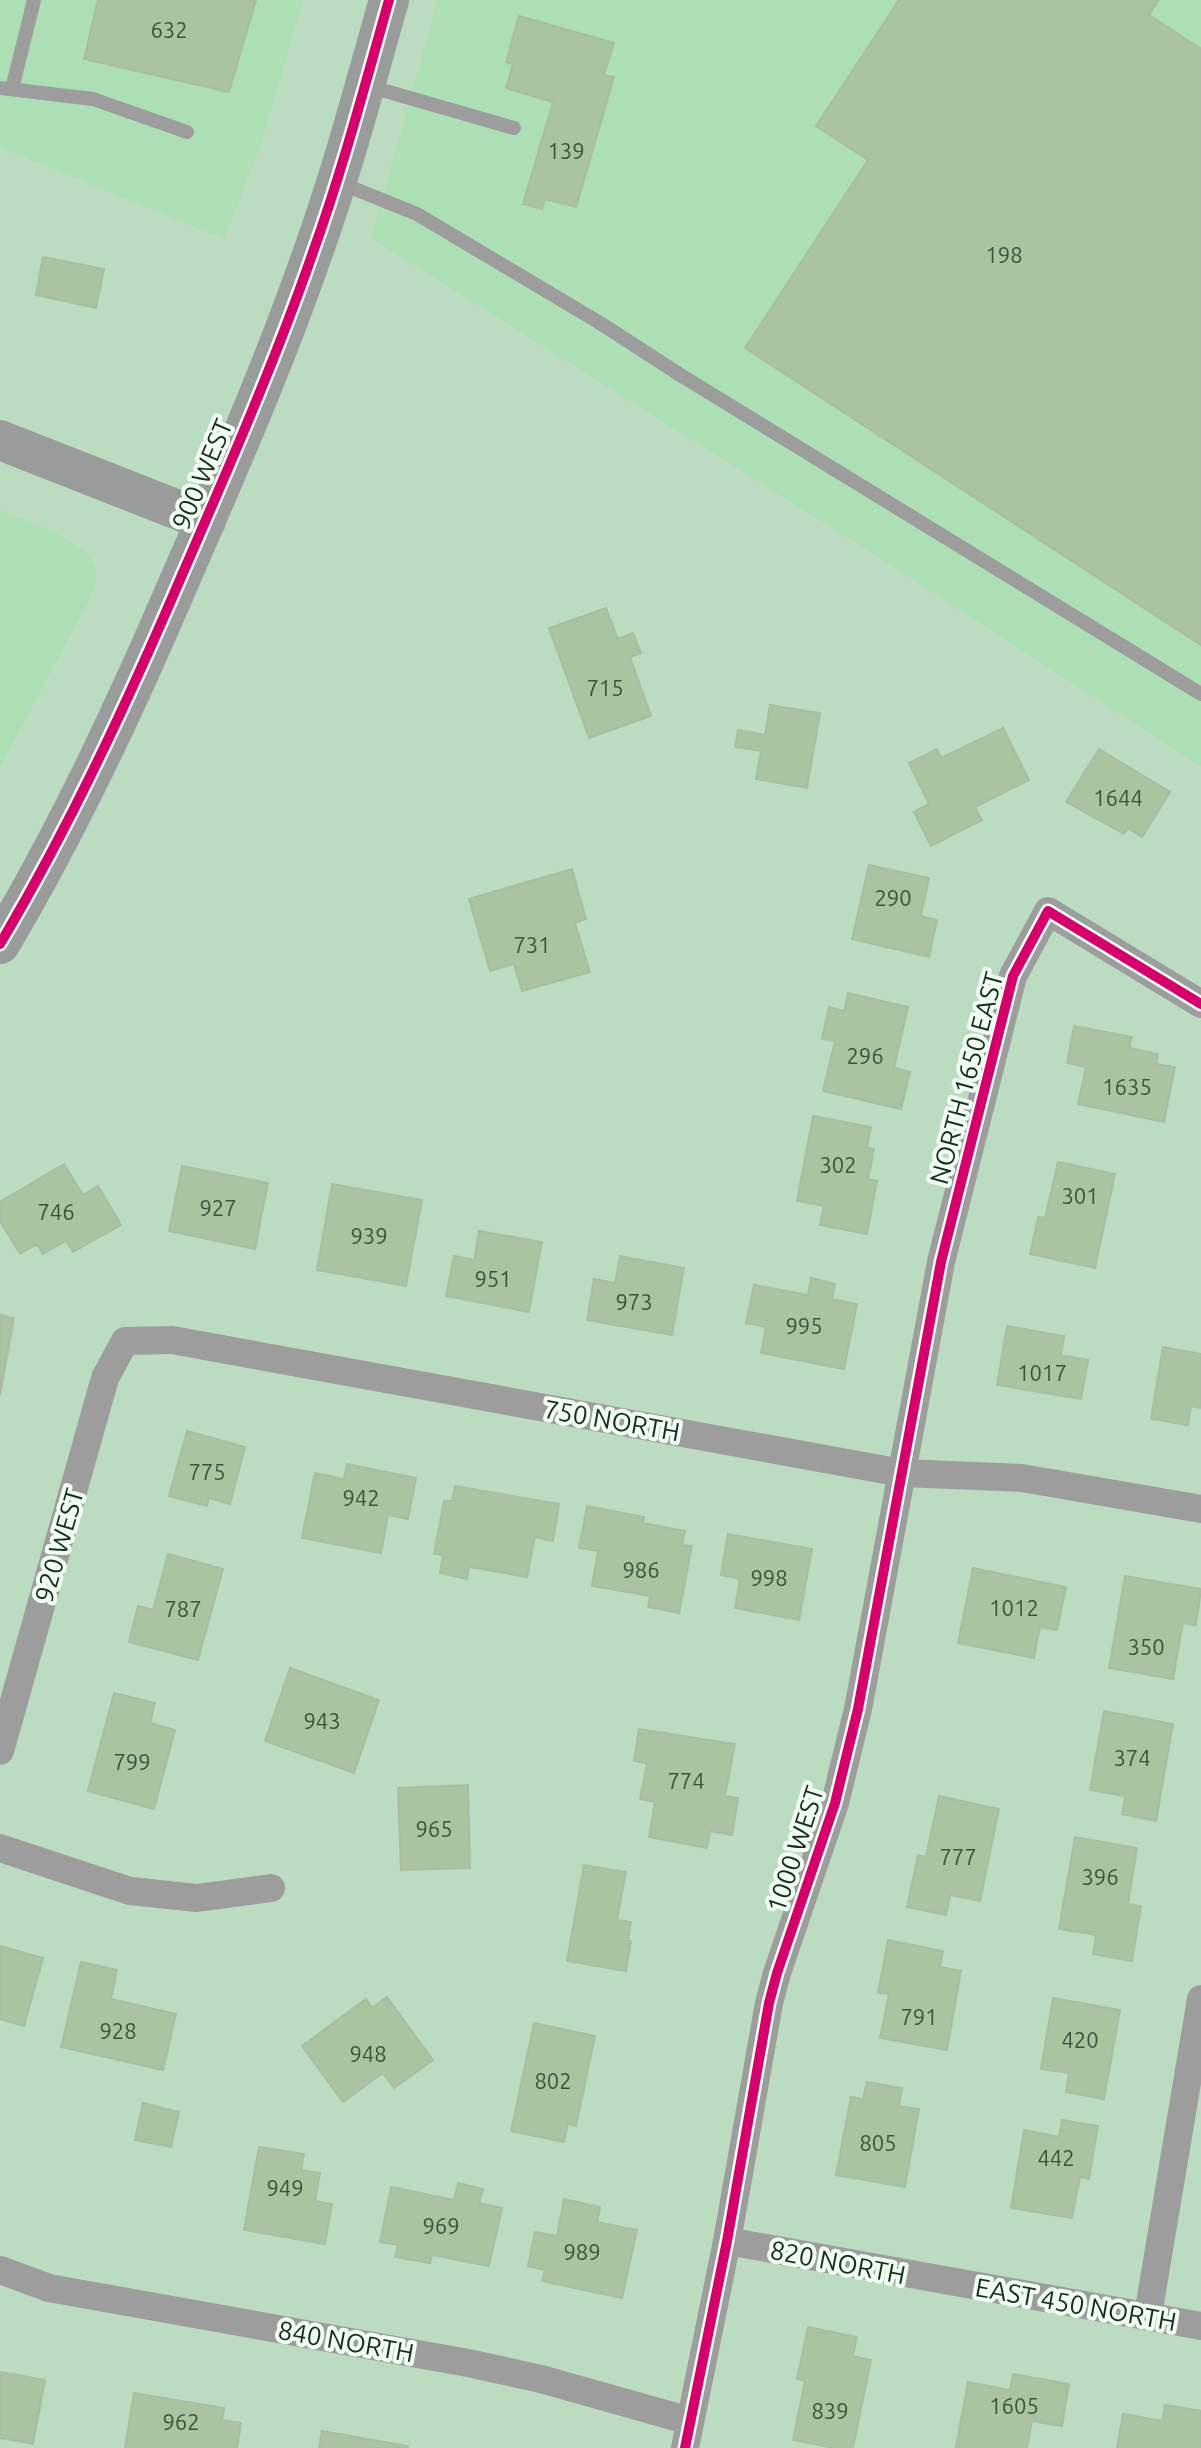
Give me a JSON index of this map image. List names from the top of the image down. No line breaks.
{"streets":{"street":["900 WEST","NORTH 1650 EAST","750 NORTH","920 WEST","1000 WEST","820 NORTH","EAST 450 NORTH","840 NORTH"]},"crossings":[["NORTH 1650 EAST","1000 WEST"],["750 NORTH","920 WEST"],["750 NORTH","1000 WEST"],["1000 WEST","820 NORTH"],["1000 WEST","840 NORTH"],["820 NORTH","EAST 450 NORTH"]],"house_numbers":["632","139","198","715","1644","290","731","296","1635","302","301","927","746","939","951","973","995","1017","775","942","986","998","1012","787","350","943","374","799","774","965","777","396","791","928","420","948","802","805","442","949","969","989","1605","839","962"]}
